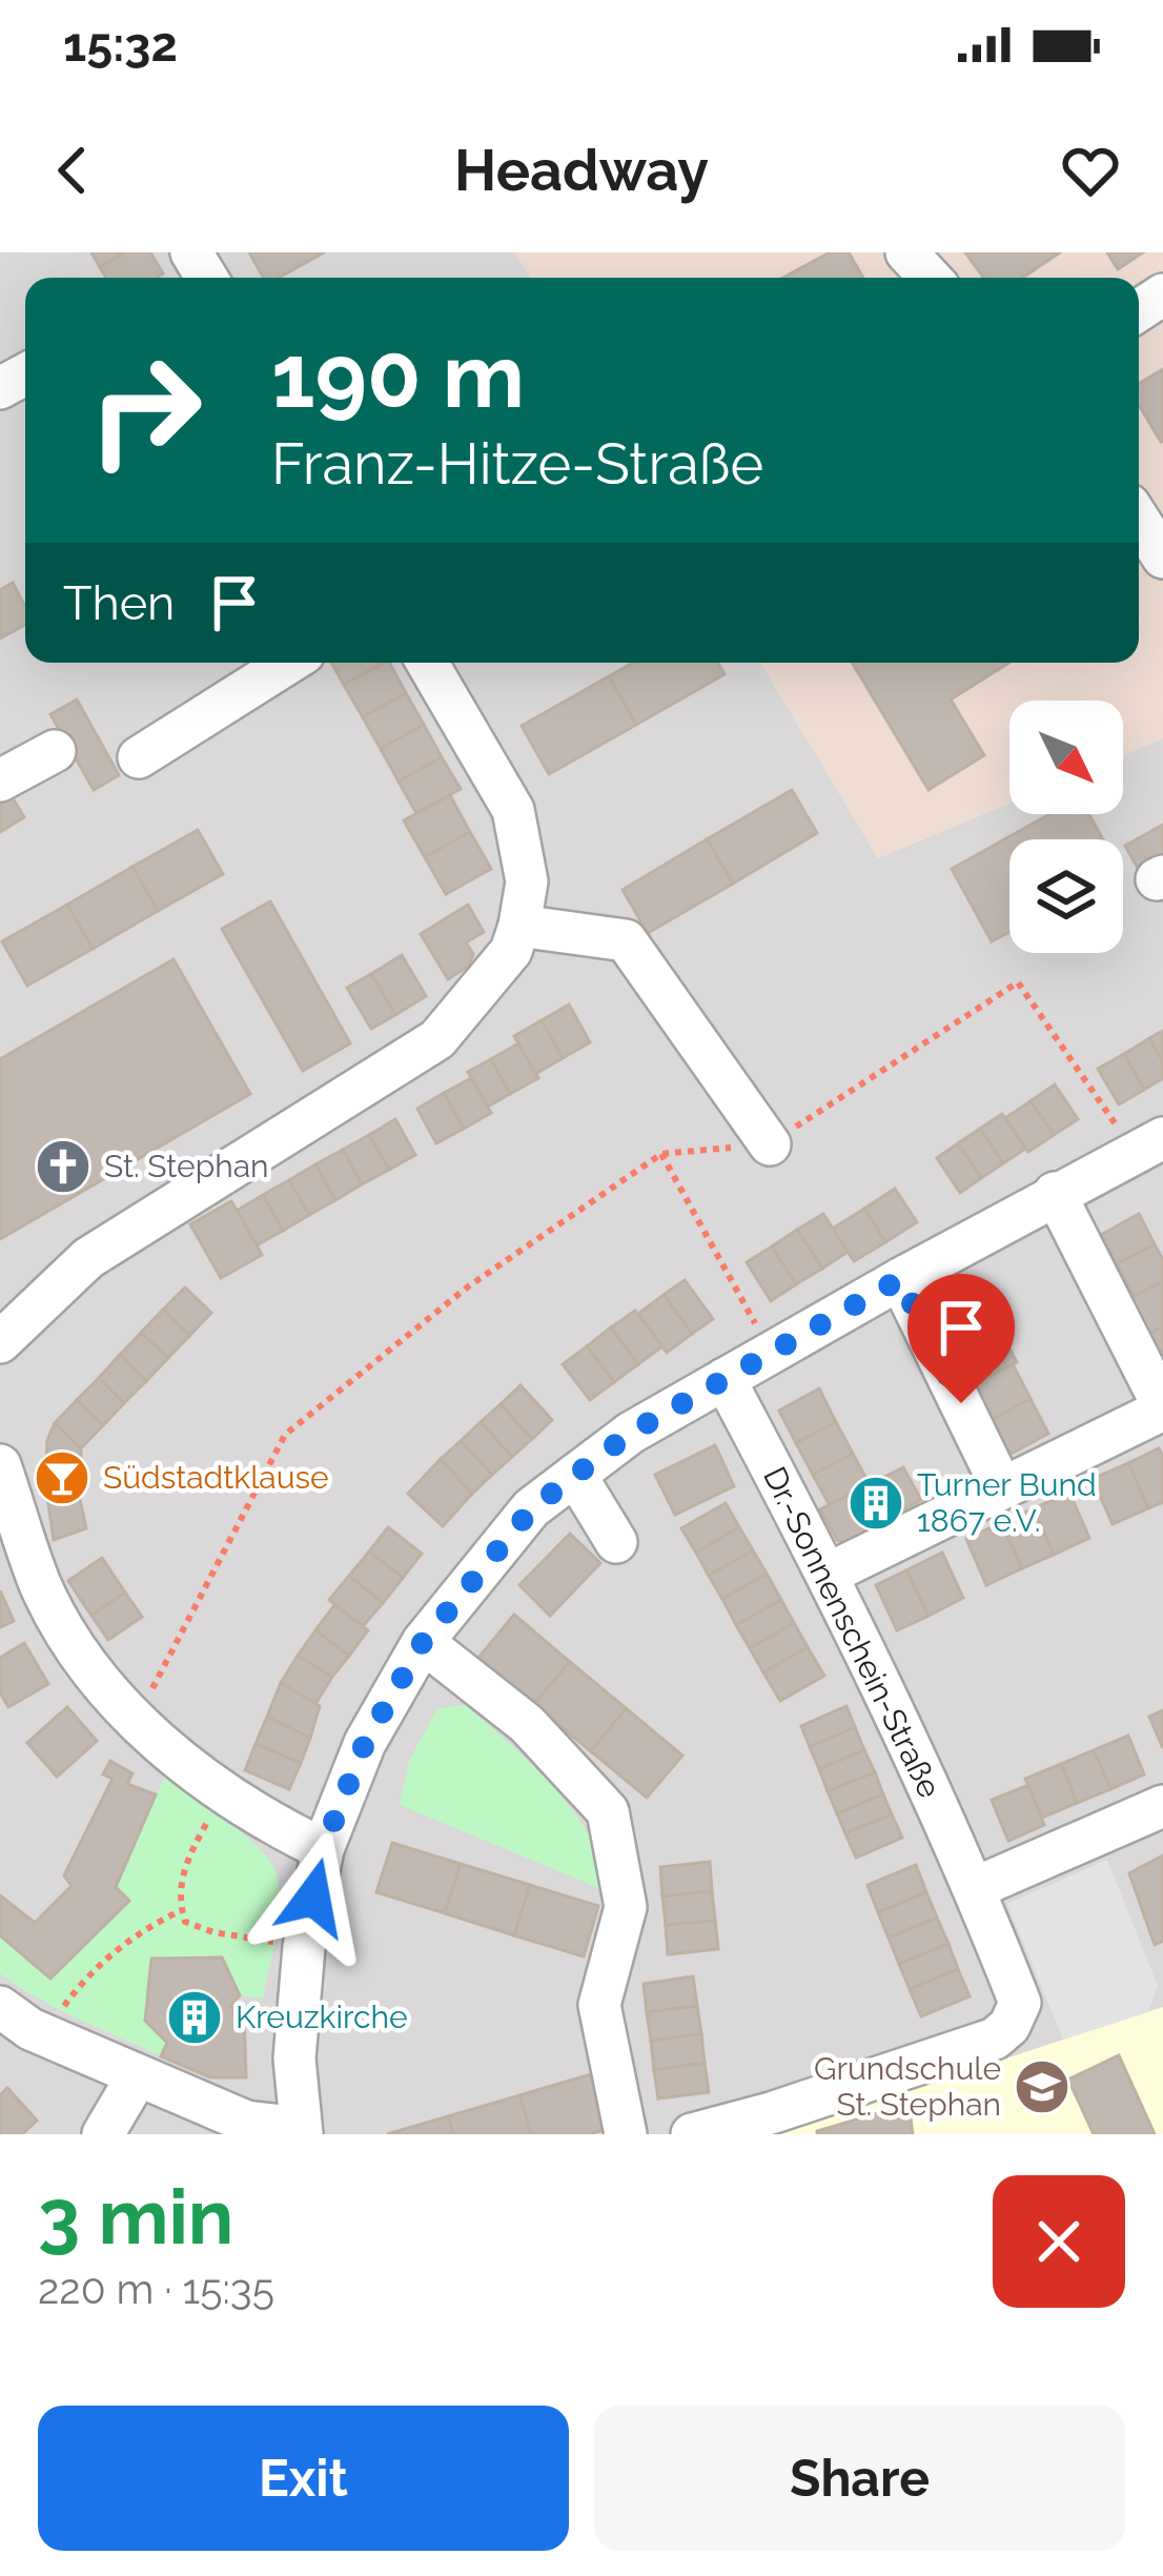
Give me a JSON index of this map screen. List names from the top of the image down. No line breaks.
{"streets":{"street":["Dr.-Sonnenschein-Straße"]},"places":{"church":["St. Stephan"],"bar":["Südstadtklause"],"building":["Turner Bund 1867 e.V.","Kreuzkirche"],"school or university":["Grundschule St. Stephan"]},"north":"bottom right","page":{"status":"15:32","header":"Headway","turn":["190 m","Franz-Hitze-Straße"],"then":"Then","heading":["3 min","220 m · 15:35"],"buttons":["Exit","Share"]}}
